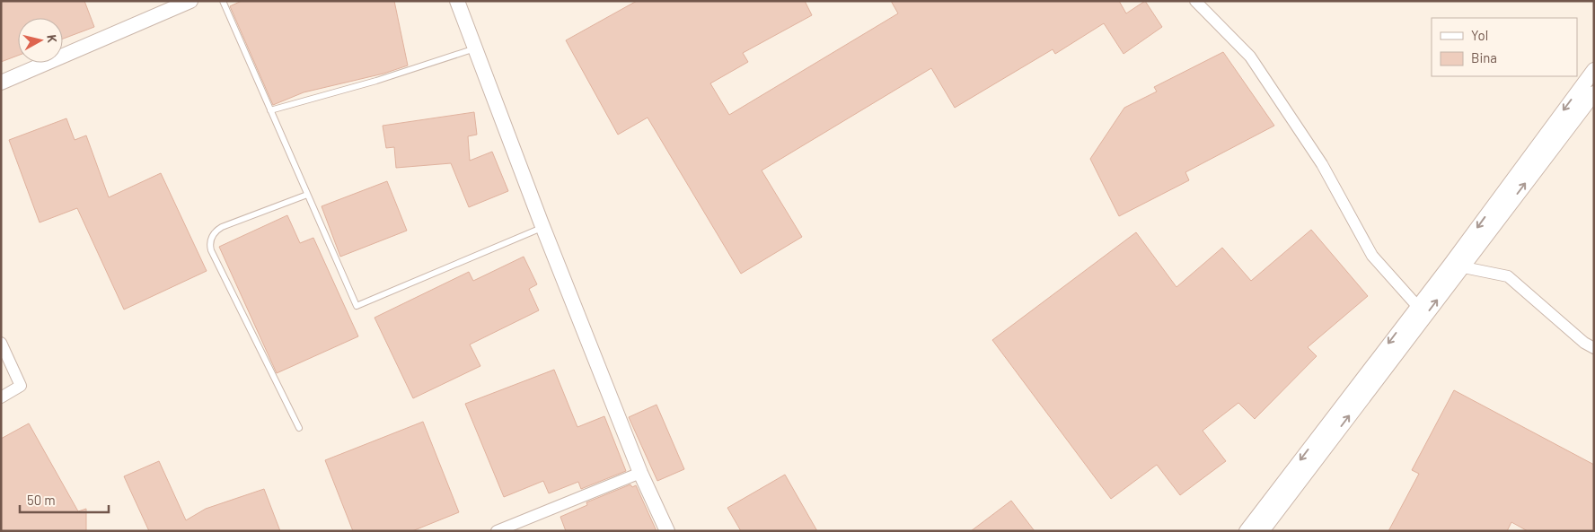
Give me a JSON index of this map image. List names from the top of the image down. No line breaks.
{"legend":["Yol","Bina"],"scale_bar":"50 m","north":"right"}
